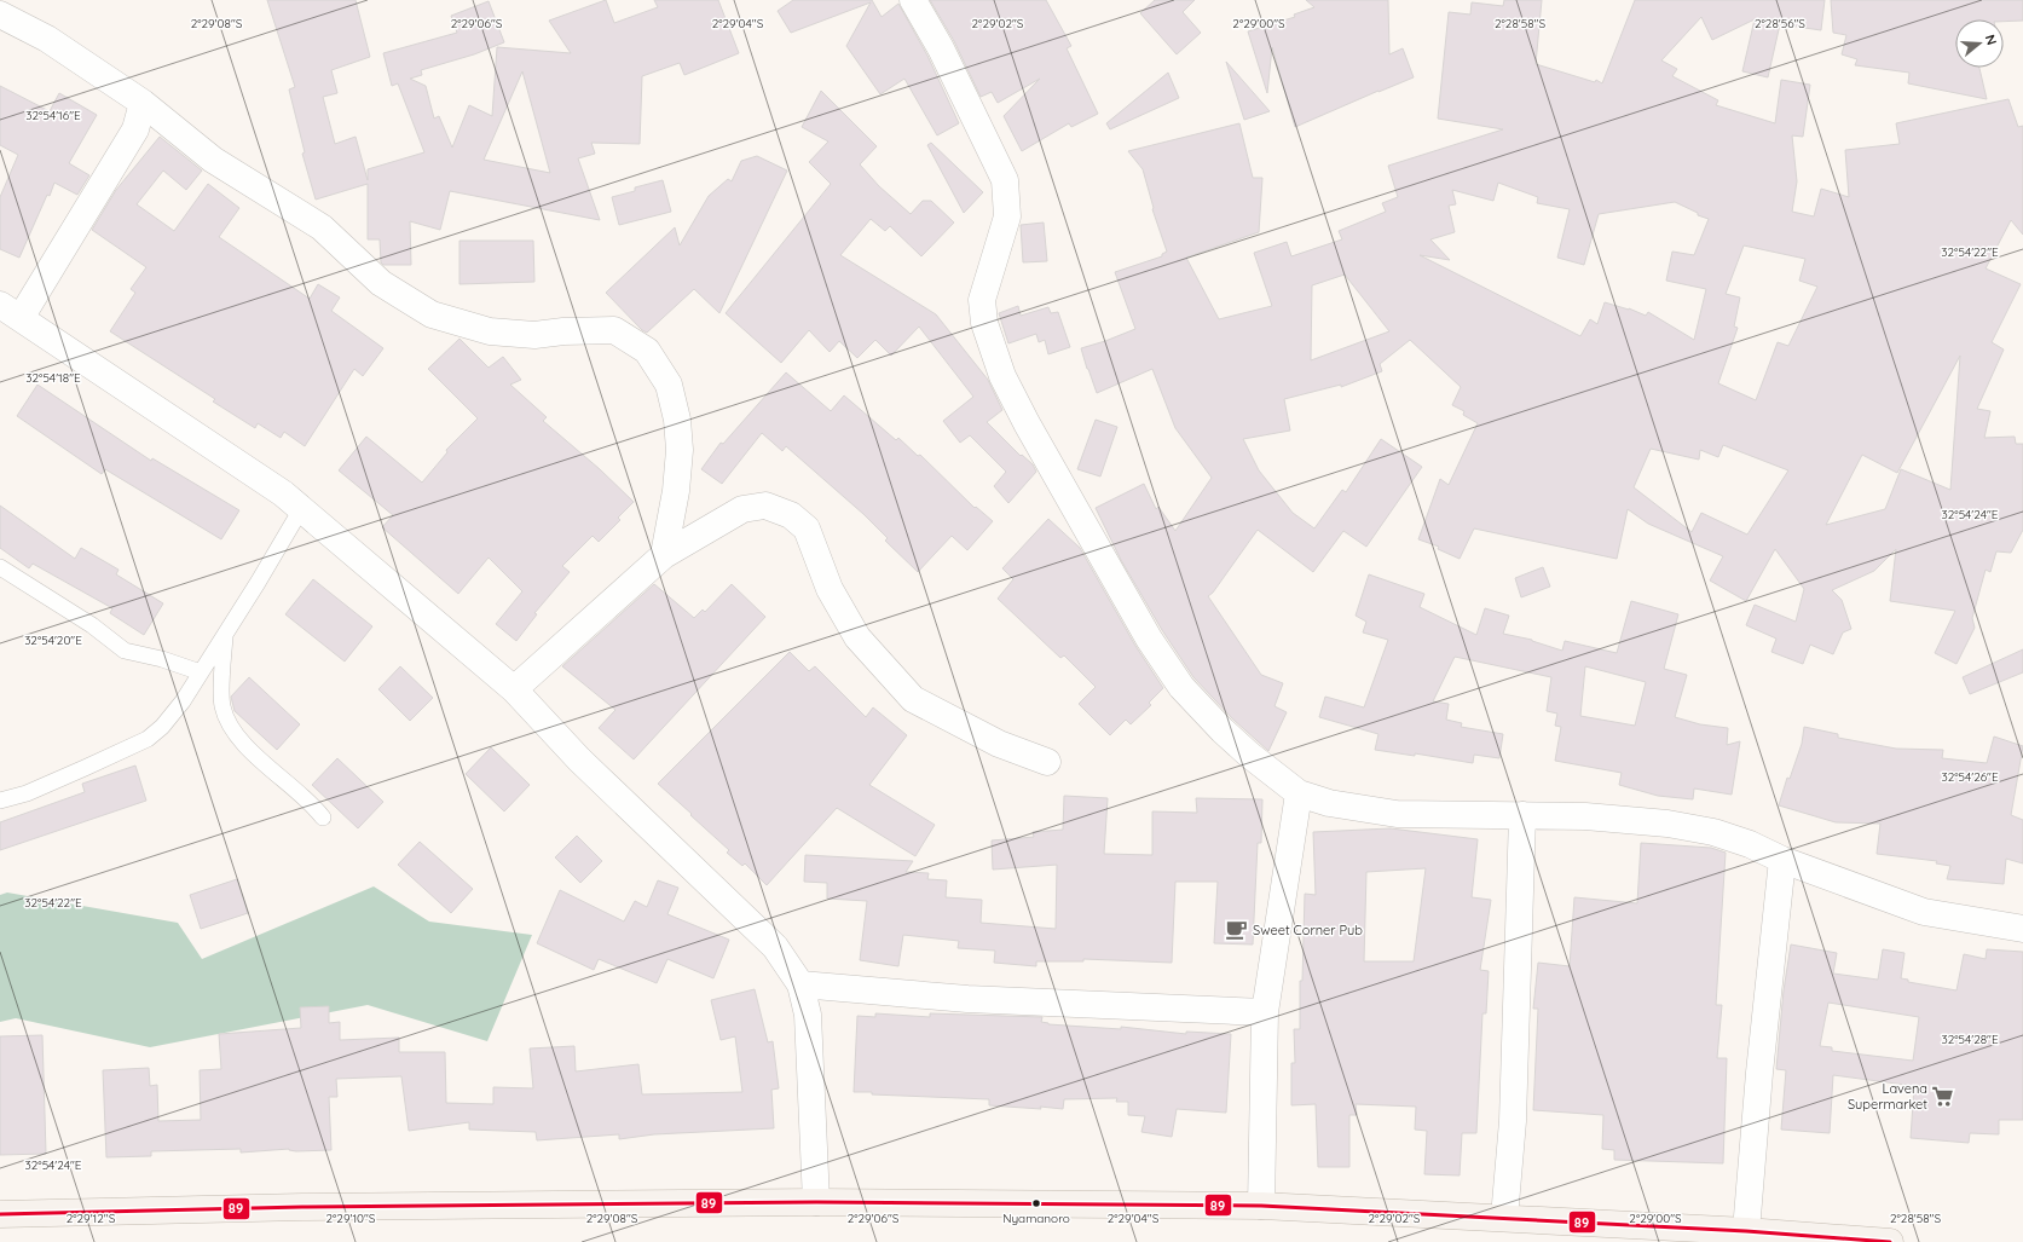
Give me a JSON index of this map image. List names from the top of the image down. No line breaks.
{"places":{"cafe":["Sweet Corner Pub"],"supermarket":["Lavena Supermarket"],"other":["Nyamanoro"]},"lines":["transit line 89"],"north":"right","coordinates":["2°29'08\"S","2°29'06\"S","2°29'04\"S","2°29'02\"S","2°29'00\"S","2°28'58\"S","2°28'56\"S","32°54'16\"E","32°54'22\"E","32°54'18\"E","32°54'24\"E","32°54'20\"E","32°54'26\"E","32°54'28\"E","2°29'12\"S","2°29'10\"S"]}
